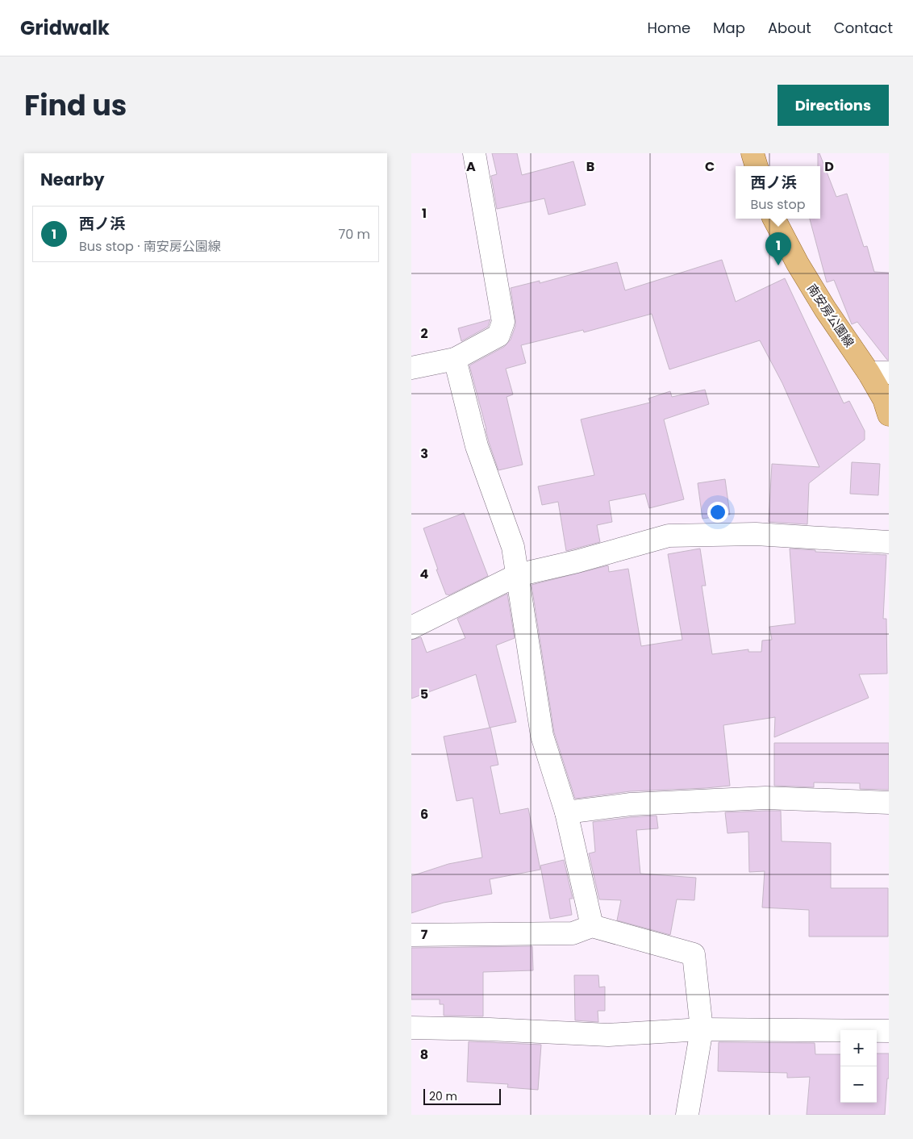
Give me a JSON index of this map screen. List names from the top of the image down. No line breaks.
{"streets":{"main road":["南安房公園線"]},"scale_bar":"20 m","page":{"header":"Gridwalk","nav":["Home","Map","About","Contact"],"title":"Find us","buttons":"Directions","heading":"Nearby","popup":["西ノ浜","Bus stop"],"list":[{"mark":"1","name":"西ノ浜","note":"Bus stop · 南安房公園線","value":"70 m"}],"pins":"1","map_buttons":["+","−"],"scale":"20 m"},"grid":{"columns":["A","B","C","D"],"rows":["1","2","3","4","5","6","7","8"]}}
